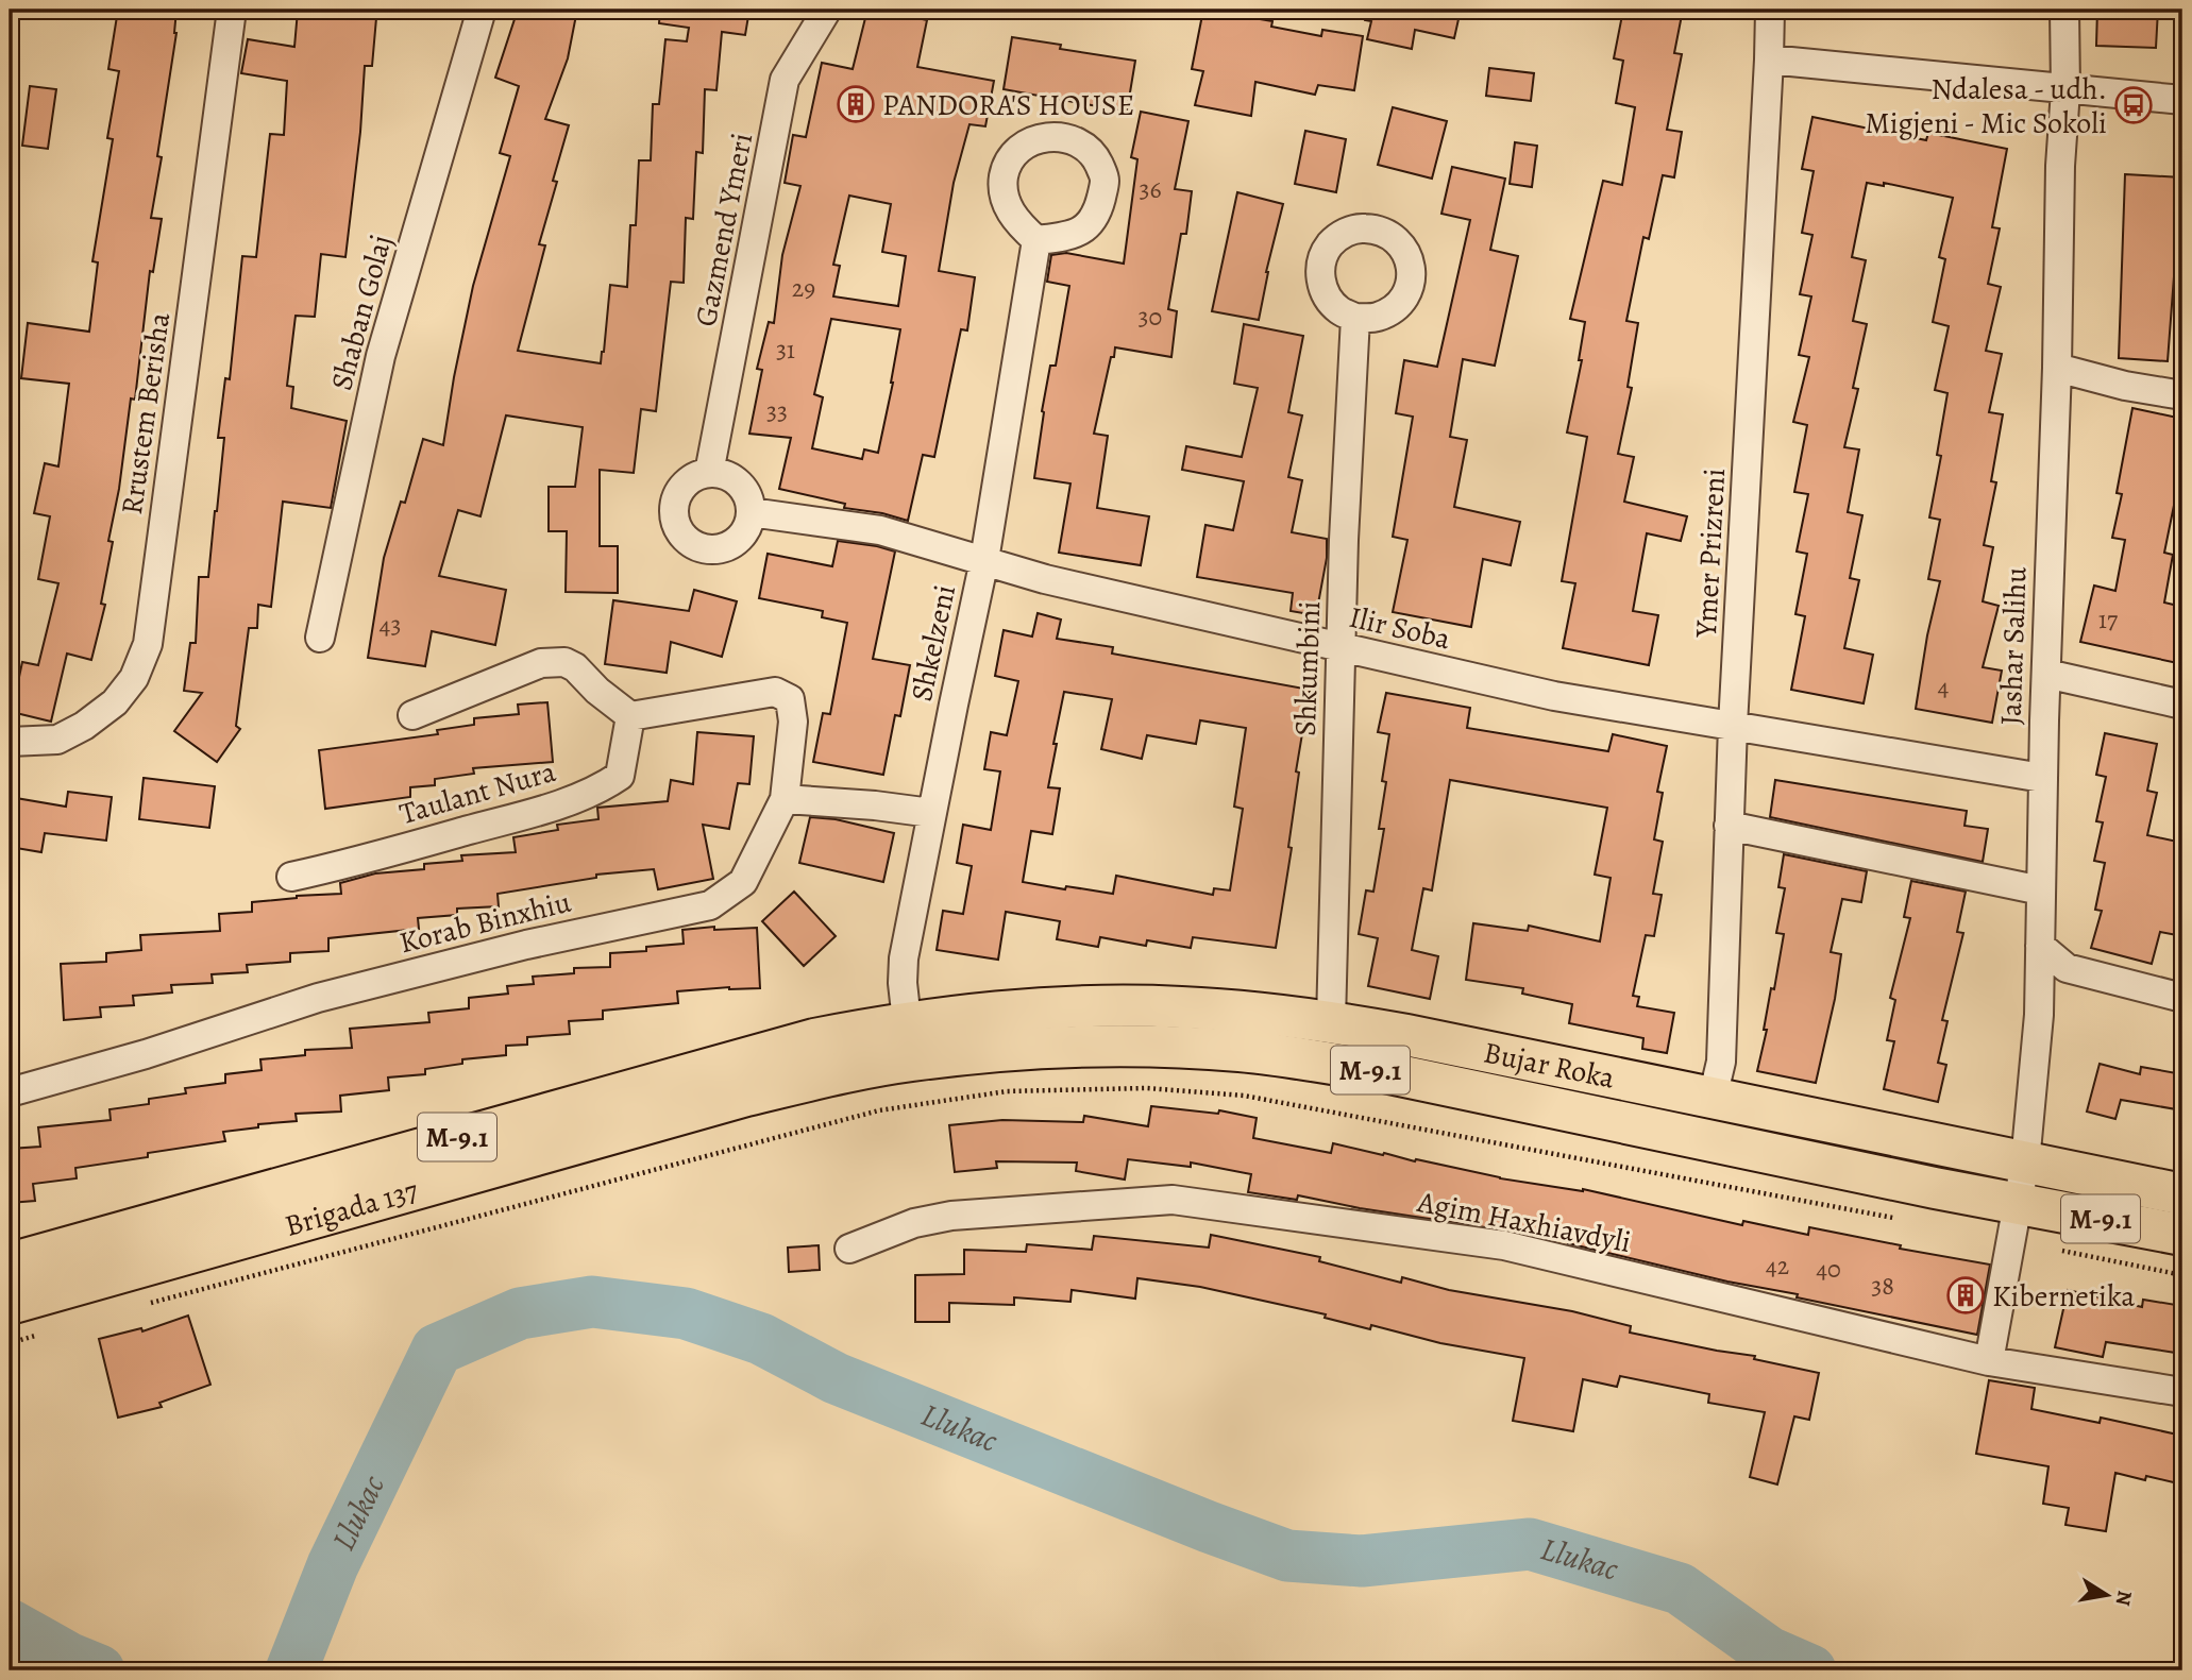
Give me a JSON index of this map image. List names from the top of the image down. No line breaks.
{"streets":{"main road":["Bujar Roka","M-9.1","Brigada 137"],"street":["Gazmend Ymeri","Shaban Golaj","Rrustem Berisha","Ymer Prizreni","Ilir Soba","Shkelzeni","Jashar Salihu","Shkumbini","Taulant Nura","Korab Binxhiu","Agim Haxhiavdyli"]},"crossings":[["Gazmend Ymeri","Ilir Soba"],["Ymer Prizreni","Ilir Soba"],["Ymer Prizreni","Bujar Roka"],["Ilir Soba","Shkelzeni"],["Ilir Soba","Jashar Salihu"],["Ilir Soba","Shkumbini"],["Shkelzeni","Bujar Roka"],["Shkelzeni","Brigada 137"],["Jashar Salihu","Bujar Roka"],["Shkumbini","Bujar Roka"],["Bujar Roka","Brigada 137"]],"water":["Llukac"],"places":{"building":["PANDORA'S HOUSE","Kibernetika"],"bus stop":["Ndalesa - udh. Migjeni - Mic Sokoli"]},"house_numbers":["36","29","30","31","33","17","43","4","42","40","38"],"north":"right"}
